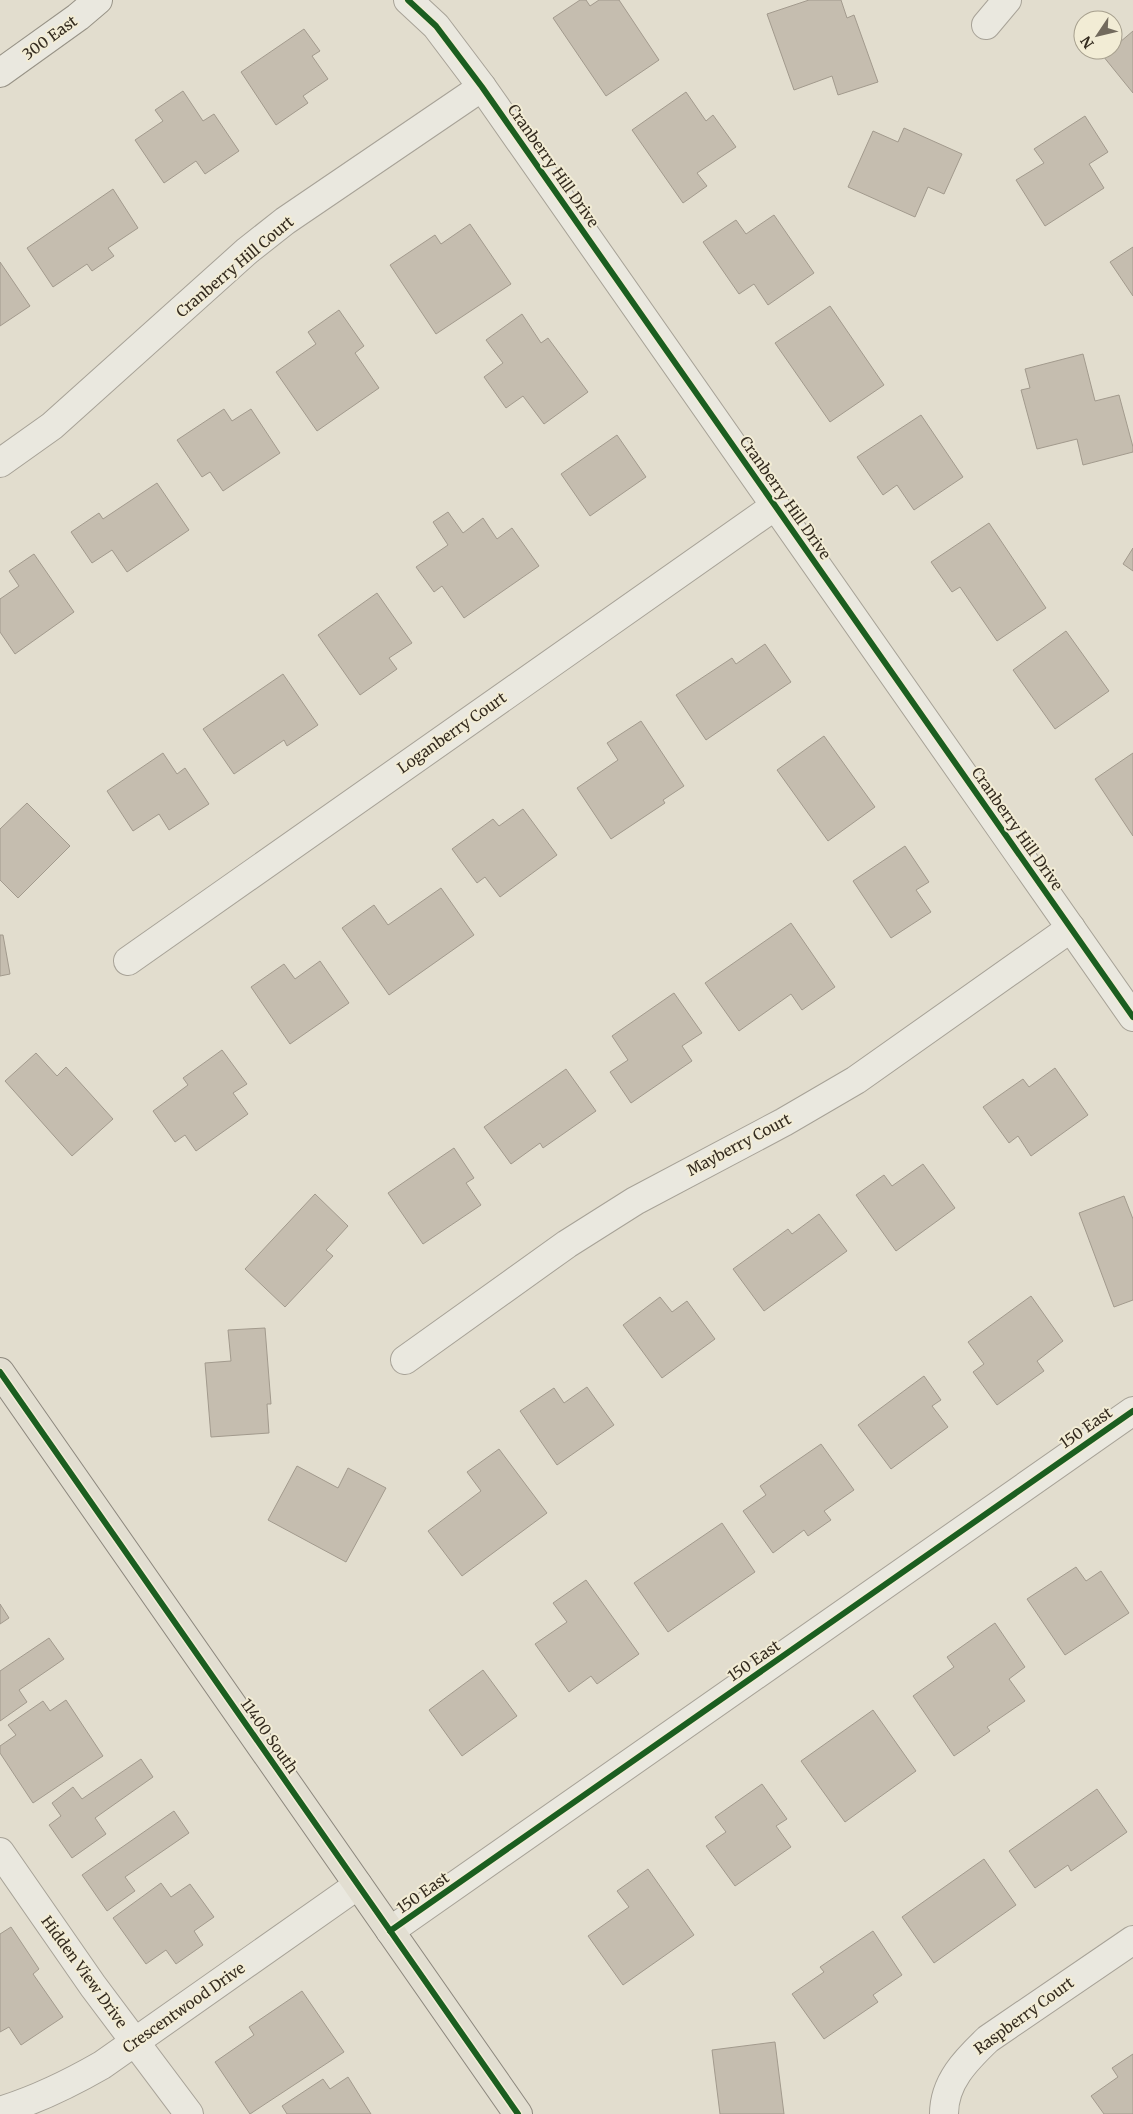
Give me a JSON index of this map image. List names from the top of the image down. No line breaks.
{"streets":{"main road":["11400 South"],"street":["300 East","Cranberry Hill Drive","Cranberry Hill Court","Loganberry Court","Mayberry Court","150 East","Hidden View Drive","Crescentwood Drive","Raspberry Court"]},"crossings":[["Cranberry Hill Drive","Cranberry Hill Court"],["Cranberry Hill Drive","Loganberry Court"],["Cranberry Hill Drive","Mayberry Court"],["150 East","11400 South"],["11400 South","Crescentwood Drive"],["Hidden View Drive","Crescentwood Drive"]],"north":"bottom left"}
